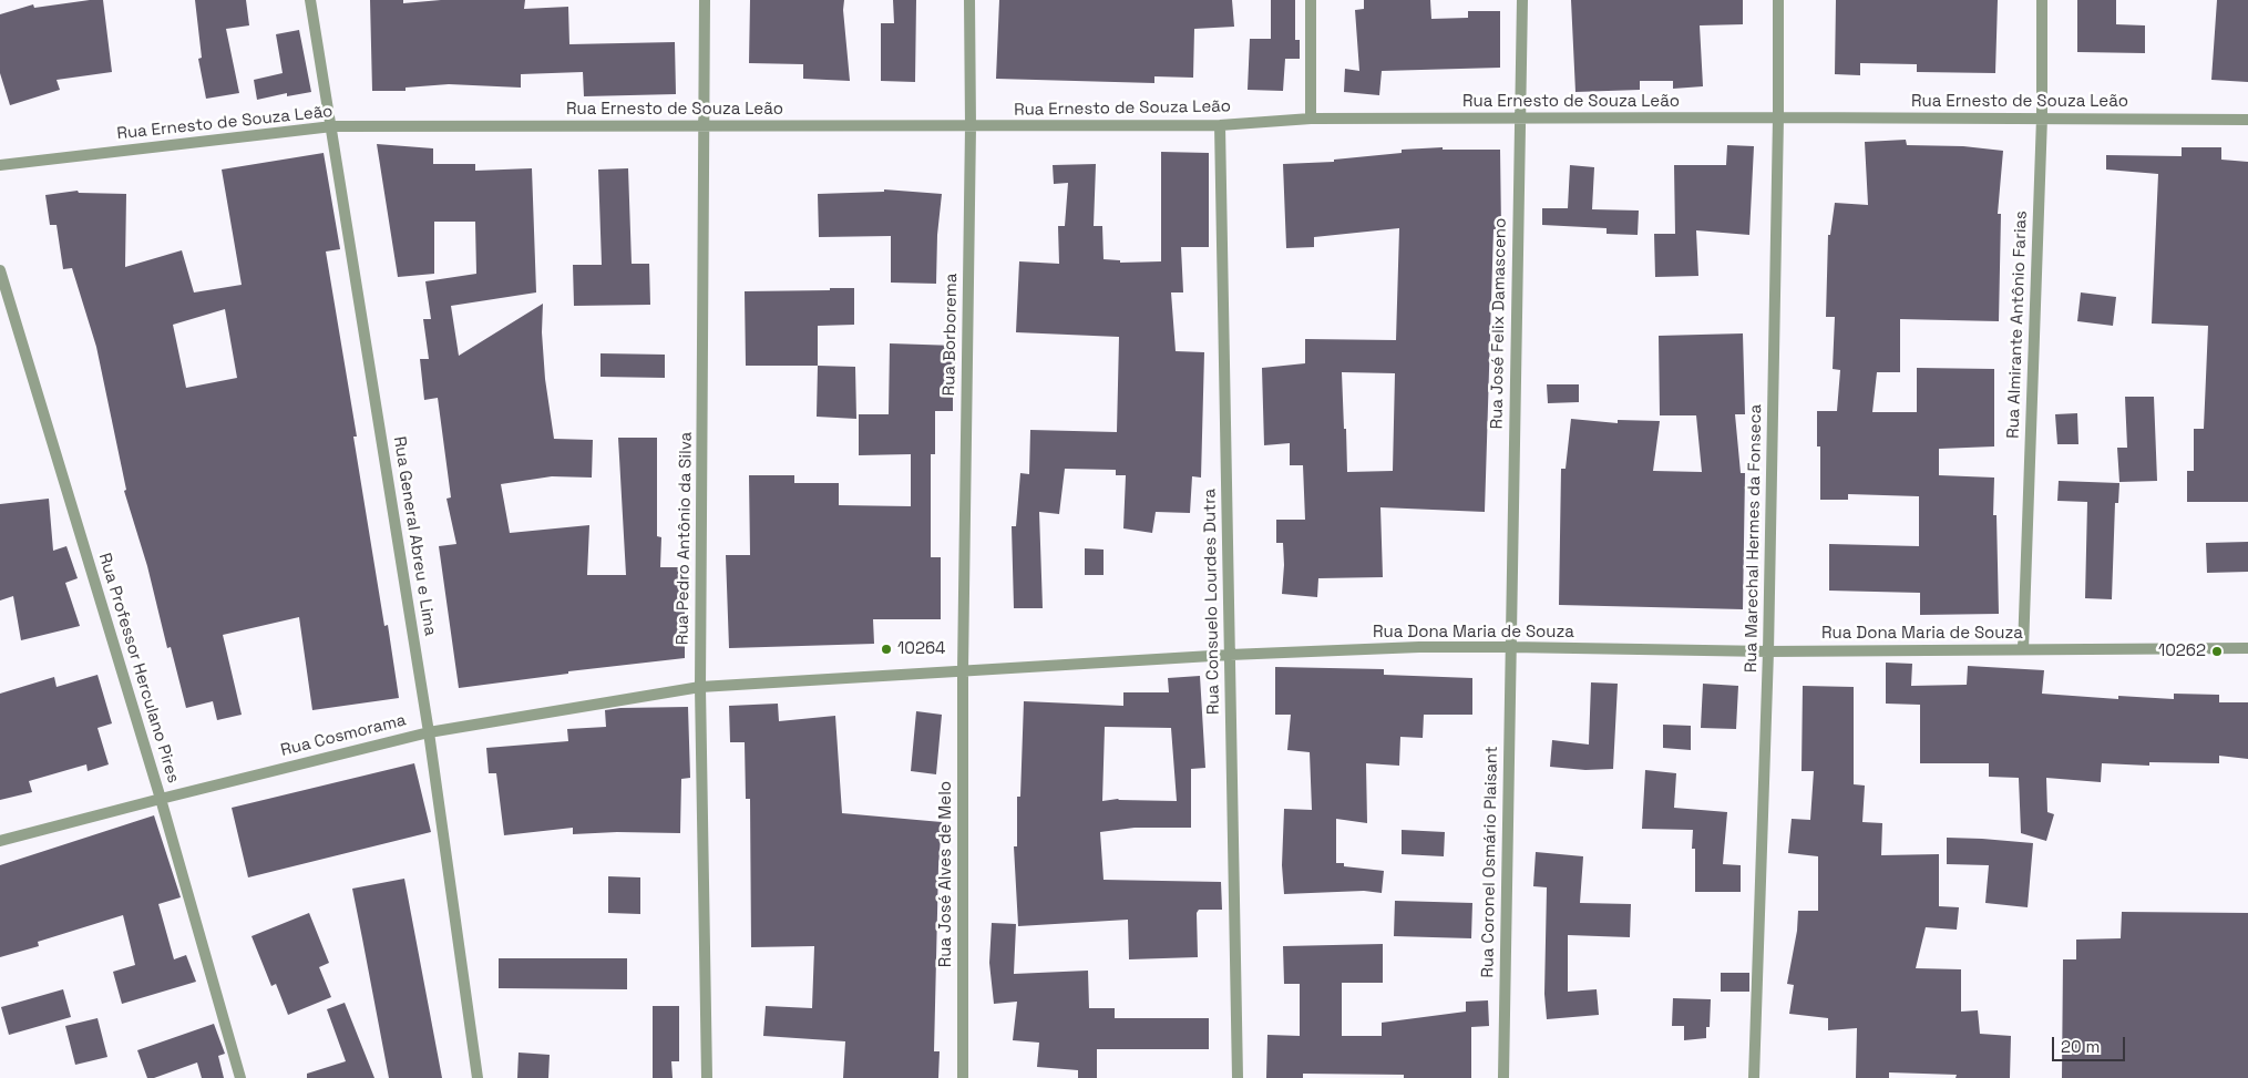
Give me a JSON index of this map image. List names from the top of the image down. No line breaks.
{"streets":{"street":["Rua Ernesto de Souza Leão","Rua José Felix Damasceno","Rua Almirante Antônio Farias","Rua Borborema","Rua General Abreu e Lima","Rua Pedro Antônio da Silva","Rua Marechal Hermes da Fonseca","Rua Consuelo Lourdes Dutra","Rua Dona Maria de Souza","Rua Professor Herculano Pires","Rua Cosmorama","Rua Coronel Osmário Plaisant","Rua José Alves de Melo"]},"crossings":[["Rua Ernesto de Souza Leão","Rua José Felix Damasceno"],["Rua Ernesto de Souza Leão","Rua Almirante Antônio Farias"],["Rua Ernesto de Souza Leão","Rua Borborema"],["Rua Ernesto de Souza Leão","Rua General Abreu e Lima"],["Rua Ernesto de Souza Leão","Rua Pedro Antônio da Silva"],["Rua Ernesto de Souza Leão","Rua Marechal Hermes da Fonseca"],["Rua Ernesto de Souza Leão","Rua Consuelo Lourdes Dutra"],["Rua José Felix Damasceno","Rua Dona Maria de Souza"],["Rua José Felix Damasceno","Rua Coronel Osmário Plaisant"],["Rua Almirante Antônio Farias","Rua Dona Maria de Souza"],["Rua Borborema","Rua Dona Maria de Souza"],["Rua Borborema","Rua José Alves de Melo"],["Rua General Abreu e Lima","Rua Cosmorama"],["Rua Pedro Antônio da Silva","Rua Dona Maria de Souza"],["Rua Pedro Antônio da Silva","Rua Cosmorama"],["Rua Marechal Hermes da Fonseca","Rua Dona Maria de Souza"],["Rua Consuelo Lourdes Dutra","Rua Dona Maria de Souza"],["Rua Dona Maria de Souza","Rua Cosmorama"],["Rua Dona Maria de Souza","Rua Coronel Osmário Plaisant"],["Rua Dona Maria de Souza","Rua José Alves de Melo"],["Rua Professor Herculano Pires","Rua Cosmorama"]],"places":["10264","10262"],"scale_bar":"20 m"}
